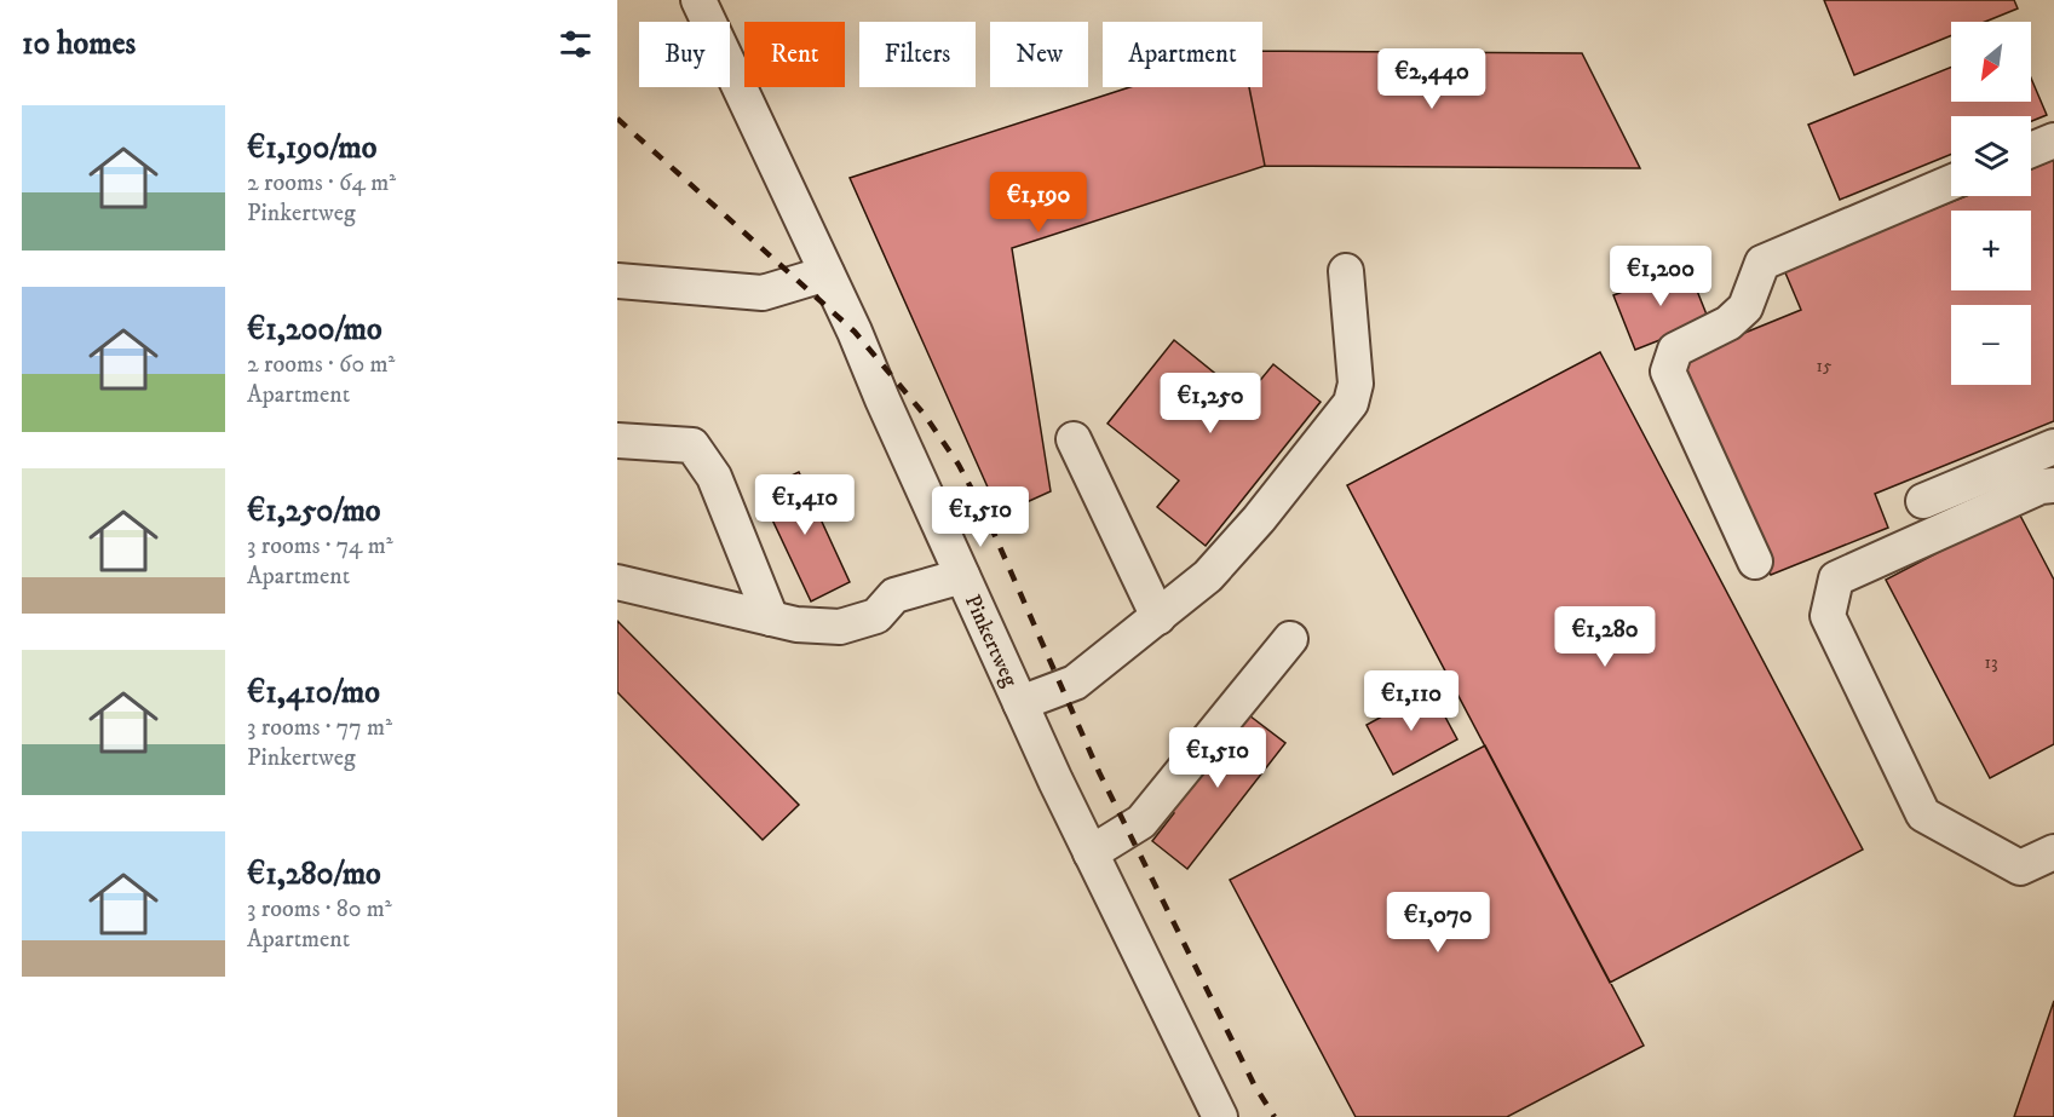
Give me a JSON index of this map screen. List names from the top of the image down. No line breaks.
{"streets":{"street":["Pinkertweg"]},"house_numbers":["15","13"],"north":"bottom left","page":{"heading":"10 homes","map_buttons":["+","−"],"chip":["Buy","Rent","Filters","New","Apartment"],"price":["€2,440","€1,190","€1,200","€1,250","€1,410","€1,510","€1,280","€1,110","€1,510","€1,070"],"list":[{"name":"€1,190/mo","note":"2 rooms · 64 m² · Pinkertweg"},{"name":"€1,200/mo","note":"2 rooms · 60 m² · Apartment"},{"name":"€1,250/mo","note":"3 rooms · 74 m² · Apartment"},{"name":"€1,410/mo","note":"3 rooms · 77 m² · Pinkertweg"},{"name":"€1,280/mo","note":"3 rooms · 80 m² · Apartment"}]}}
